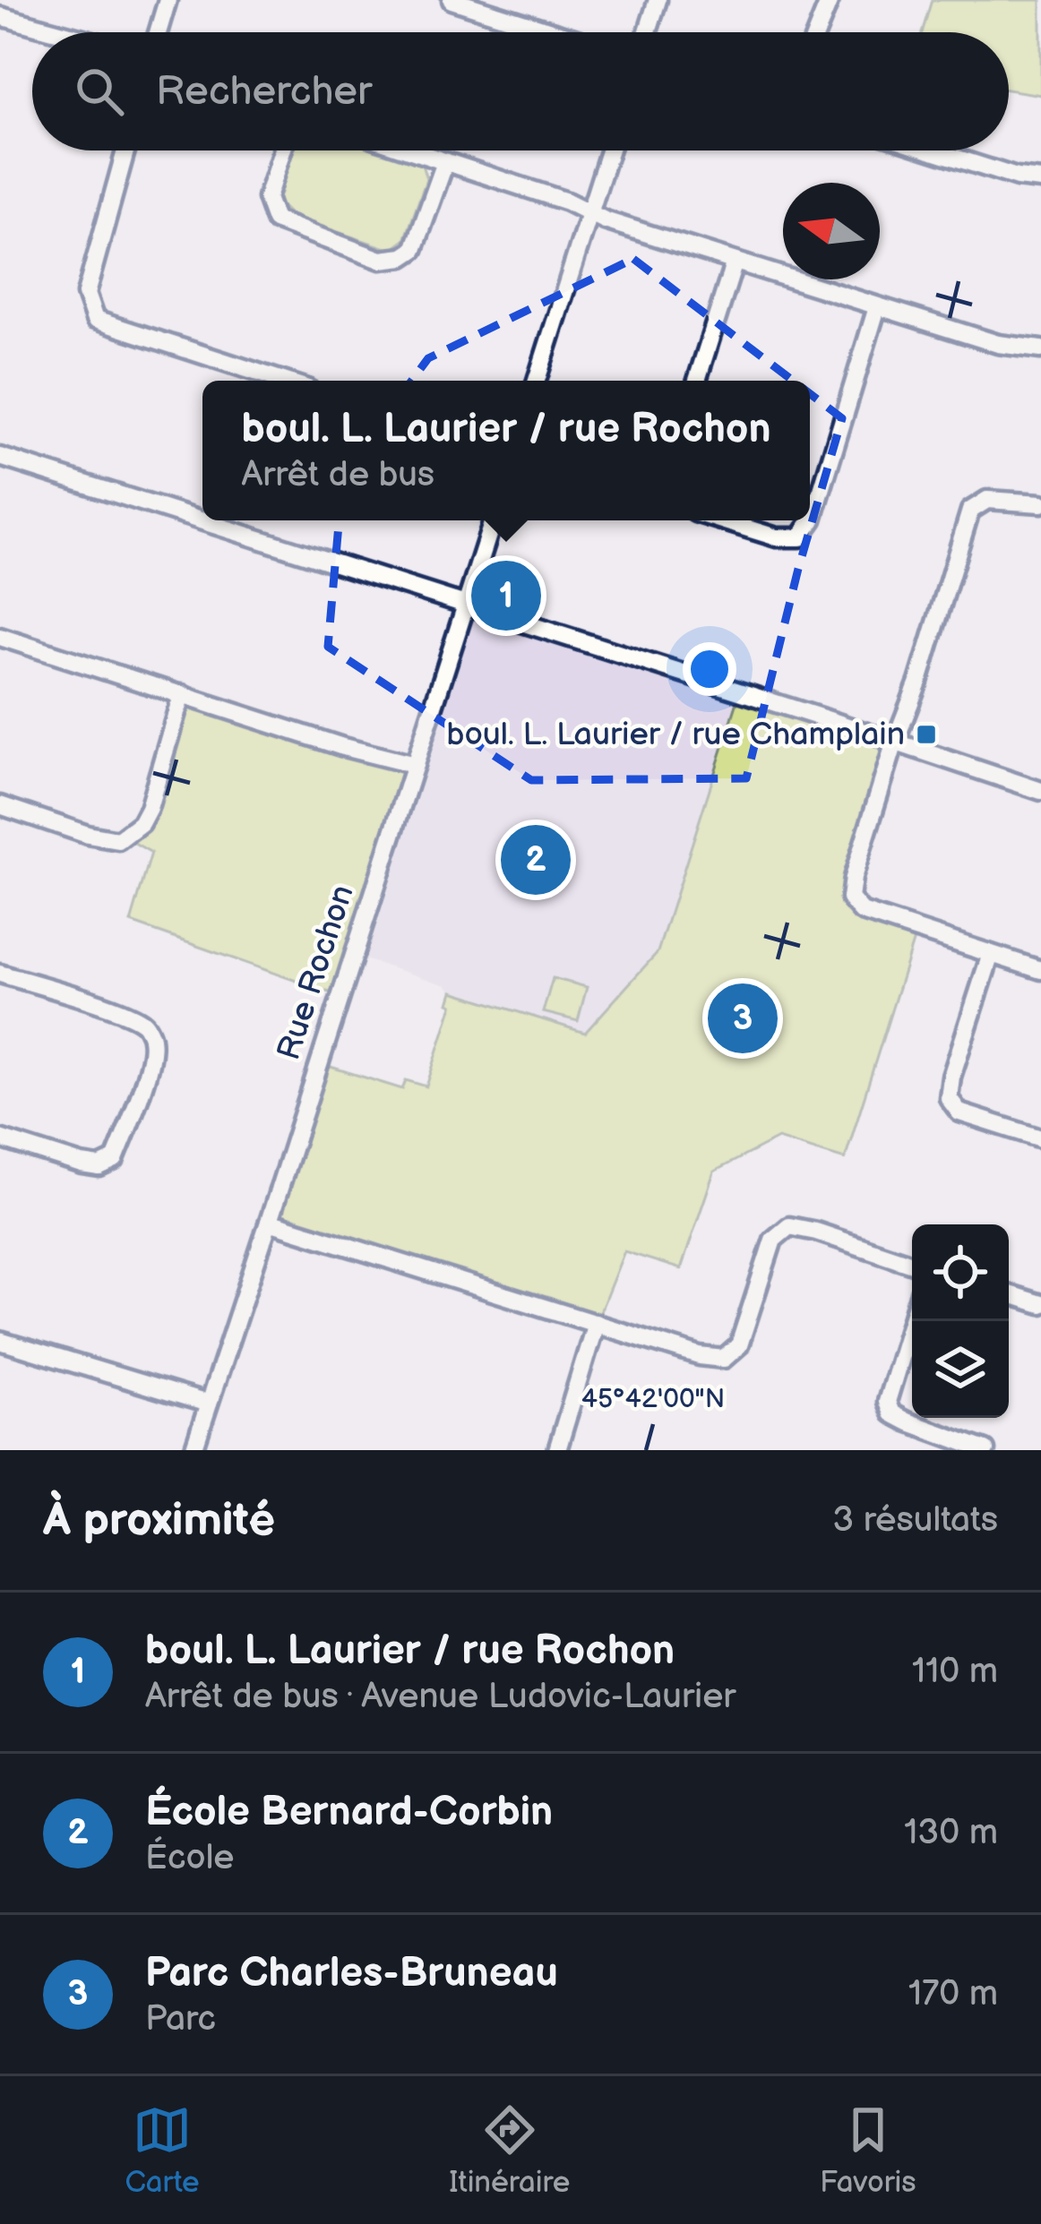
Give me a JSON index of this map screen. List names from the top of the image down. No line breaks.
{"streets":{"street":["Rue Rochon"]},"places":{"transit":["boul. L. Laurier / rue Champlain"]},"north":"left","page":{"search":"Rechercher","popup":["boul. L. Laurier / rue Rochon","Arrêt de bus"],"pins":["1","2","3"],"heading":["À proximité","3 résultats"],"list":[{"mark":"1","name":"boul. L. Laurier / rue Rochon","note":"Arrêt de bus · Avenue Ludovic-Laurier","value":"110 m"},{"mark":"2","name":"École Bernard-Corbin","note":"École","value":"130 m"},{"mark":"3","name":"Parc Charles-Bruneau","note":"Parc","value":"170 m"}],"nav":["Carte","Itinéraire","Favoris"]},"coordinates":["45°42'00\"N"]}
